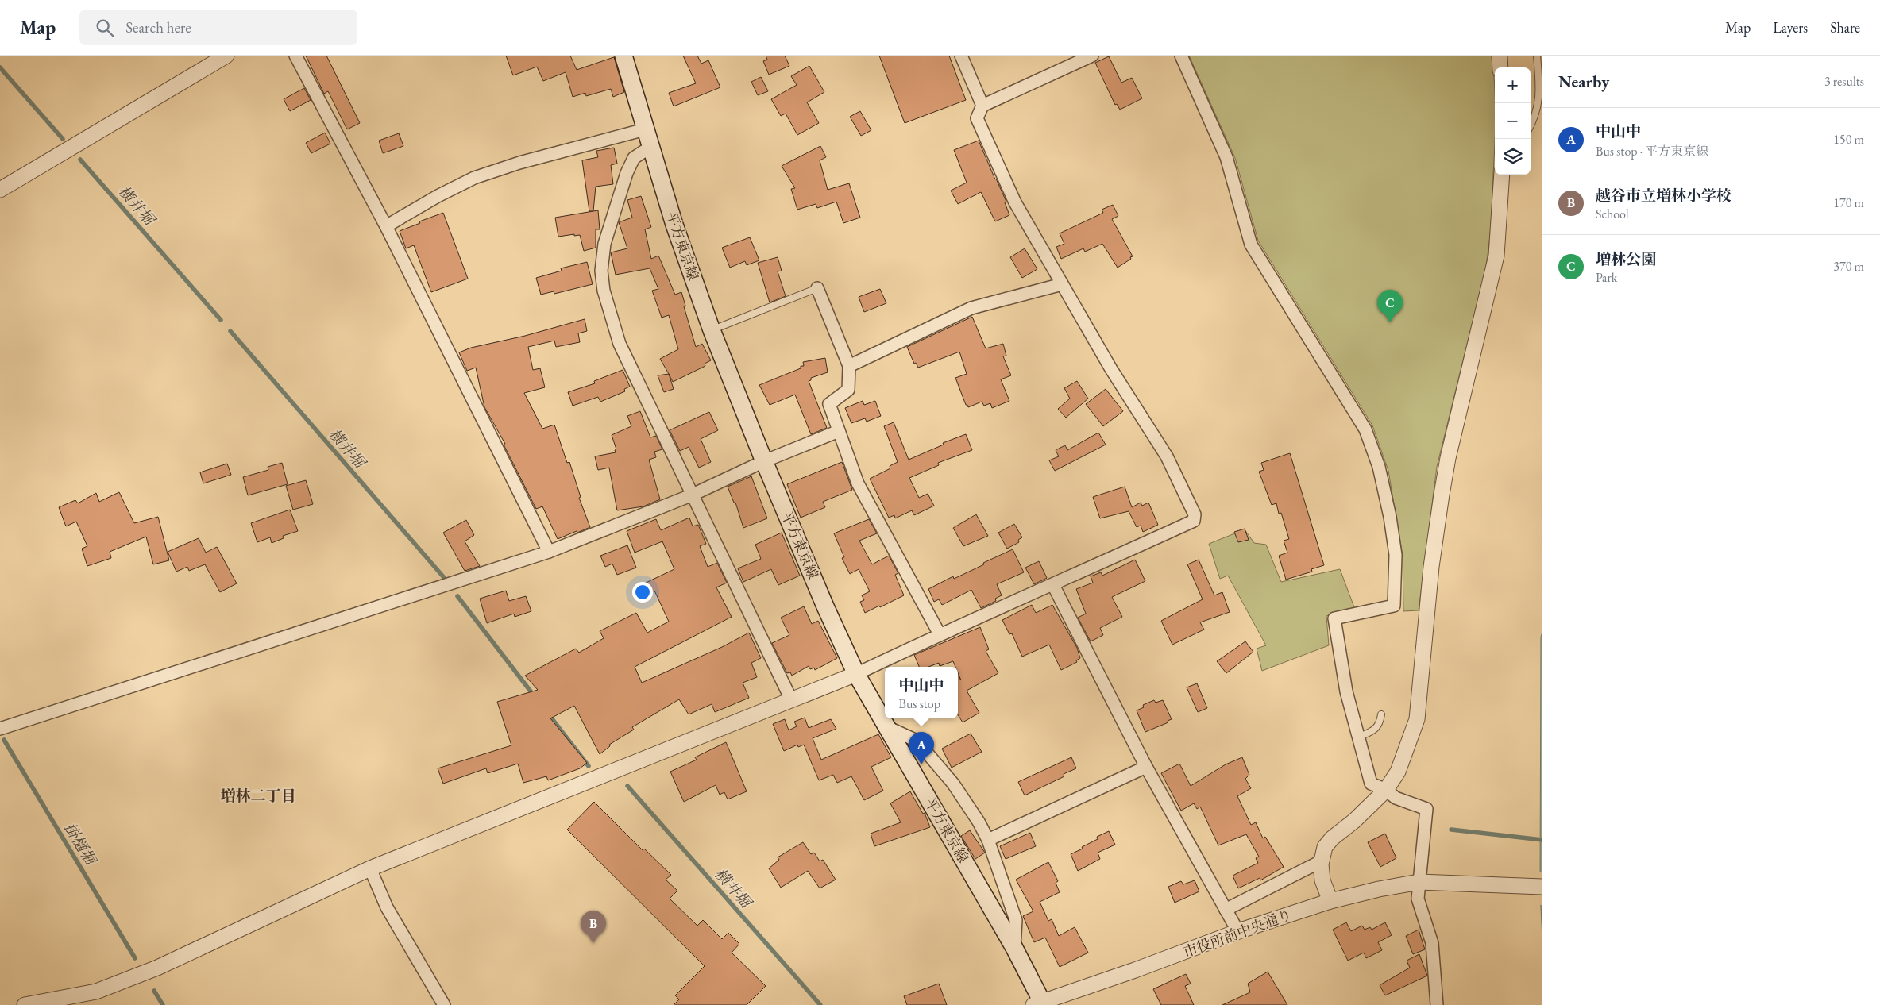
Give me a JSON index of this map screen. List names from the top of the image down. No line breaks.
{"streets":{"main road":["平方東京線"],"street":["市役所前中央通り"]},"crossings":[["平方東京線","市役所前中央通り"]],"districts":["増林二丁目"],"water":["横井堀","掛樋堀"],"page":{"header":"Map","search":"Search here","nav":["Map","Layers","Share"],"heading":["Nearby","3 results"],"map_buttons":["+","−"],"list":[{"mark":"A","name":"中山中","note":"Bus stop · 平方東京線","value":"150 m"},{"mark":"B","name":"越谷市立増林小学校","note":"School","value":"170 m"},{"mark":"C","name":"増林公園","note":"Park","value":"370 m"}],"pins":["C","A","B"],"popup":["中山中","Bus stop"]}}
